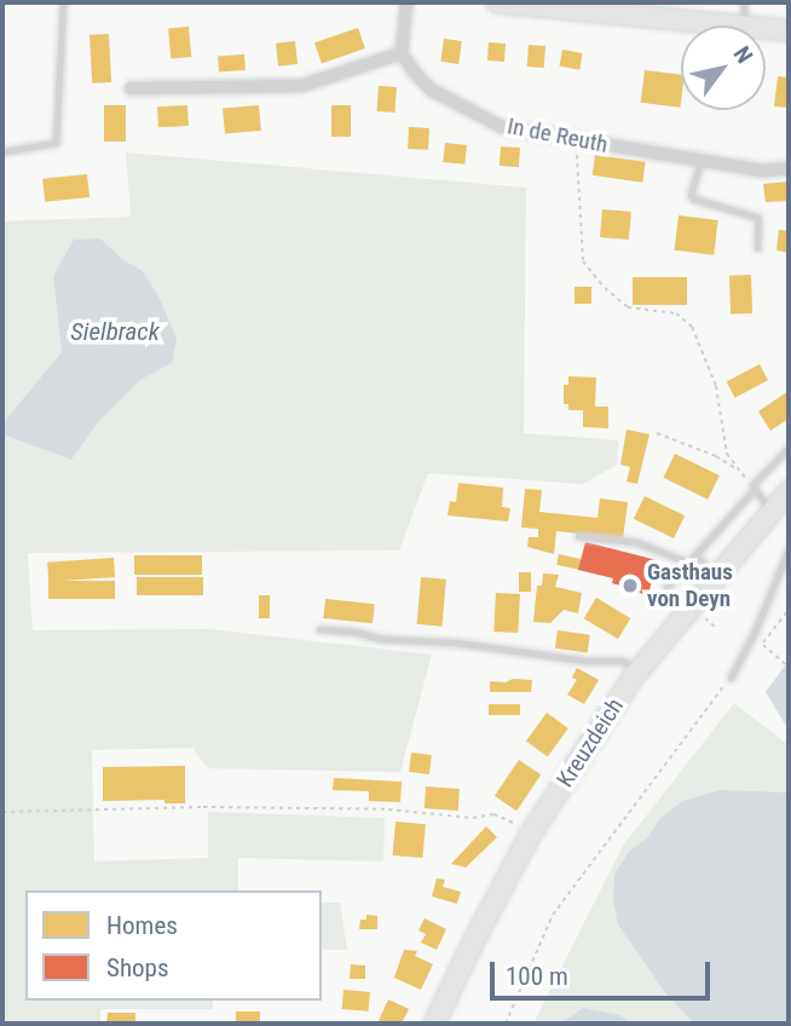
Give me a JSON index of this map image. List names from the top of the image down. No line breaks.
{"streets":{"street":["In de Reuth","Kreuzdeich"]},"water":["Sielbrack"],"places":["Gasthaus von Deyn"],"legend":["Homes","Shops"],"scale_bar":"100 m","north":"top right"}
